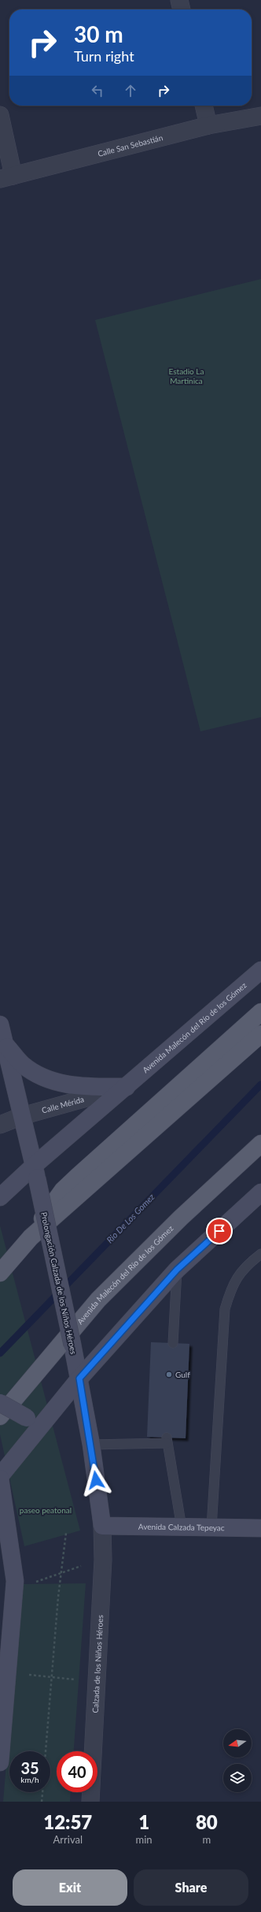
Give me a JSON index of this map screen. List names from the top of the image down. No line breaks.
{"streets":{"main road":["Avenida Malecón del Río de los Gómez"],"street":["Calle San Sebastián","Calle Mérida","Prolongación Calzada de los Niños Héroes","Avenida Calzada Tepeyac","Calzada de los Niños Héroes"]},"crossings":[["Avenida Malecón del Río de los Gómez","Calle Mérida"],["Avenida Malecón del Río de los Gómez","Prolongación Calzada de los Niños Héroes"],["Calle Mérida","Prolongación Calzada de los Niños Héroes"],["Prolongación Calzada de los Niños Héroes","Avenida Calzada Tepeyac"],["Prolongación Calzada de los Niños Héroes","Calzada de los Niños Héroes"],["Avenida Calzada Tepeyac","Calzada de los Niños Héroes"]],"water":["Rio De Los Gomez"],"parks":["Estadio La Martinica","paseo peatonal"],"places":["Gulf"],"north":"left","page":{"turn":["30 m","Turn right"],"speed":"35 km/h","limit":"40","eta":["12:57","Arrival","1","min","80","m"],"buttons":["Exit","Share"]}}
